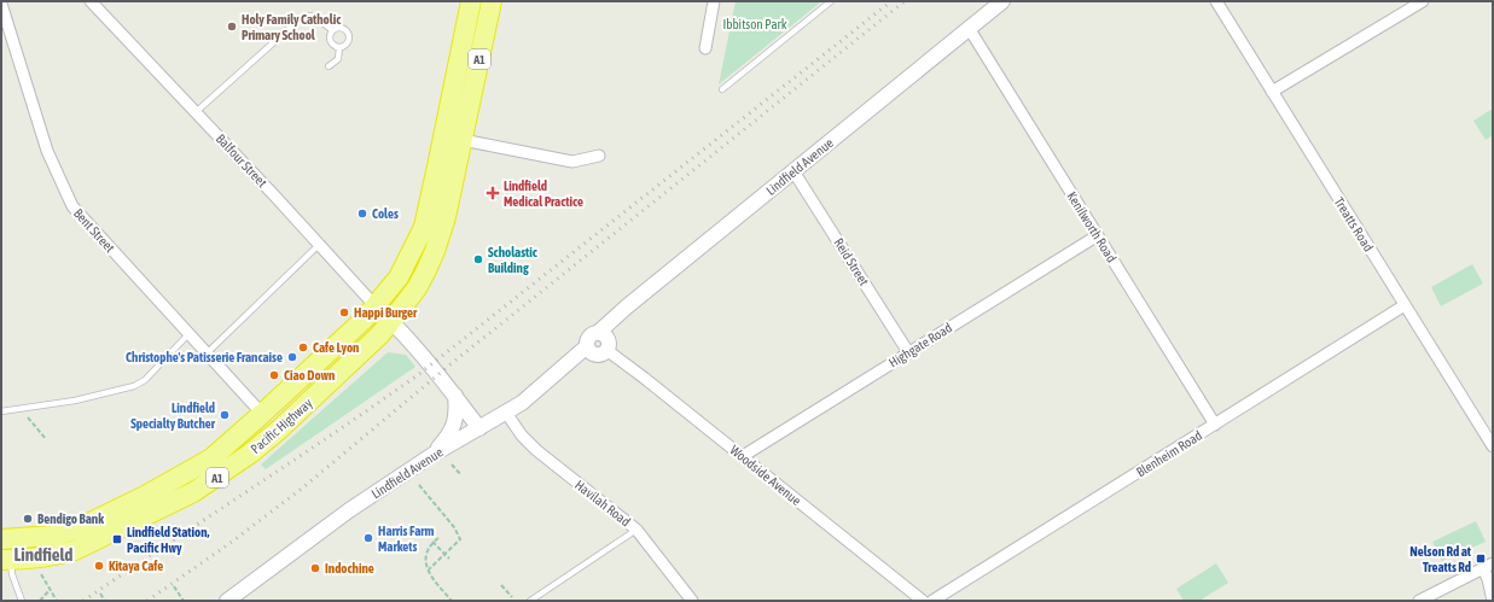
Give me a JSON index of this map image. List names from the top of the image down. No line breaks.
{"streets":{"highway":["A1","Pacific Highway"],"street":["Balfour Street","Lindfield Avenue","Treatts Road","Kenilworth Road","Bent Street","Reid Street","Highgate Road","Blenheim Road","Woodside Avenue","Havilah Road"]},"crossings":[["Balfour Street","Pacific Highway"],["Lindfield Avenue","Kenilworth Road"],["Lindfield Avenue","Reid Street"],["Lindfield Avenue","Woodside Avenue"],["Lindfield Avenue","Havilah Road"],["Treatts Road","Blenheim Road"],["Kenilworth Road","Highgate Road"],["Kenilworth Road","Blenheim Road"],["Bent Street","Pacific Highway"],["Reid Street","Highgate Road"],["Highgate Road","Woodside Avenue"]],"districts":["Lindfield"],"parks":["Ibbitson Park"],"places":{"other":["Holy Family Catholic Primary School","Coles","Scholastic Building","Happi Burger","Cafe Lyon","Christophe's Patisserie Francaise","Ciao Down","Lindfield Specialty Butcher","Bendigo Bank","Harris Farm Markets","Kitaya Cafe","Indochine"],"health":["Lindfield Medical Practice"],"transit":["Lindfield Station, Pacific Hwy","Nelson Rd at Treatts Rd"]}}
